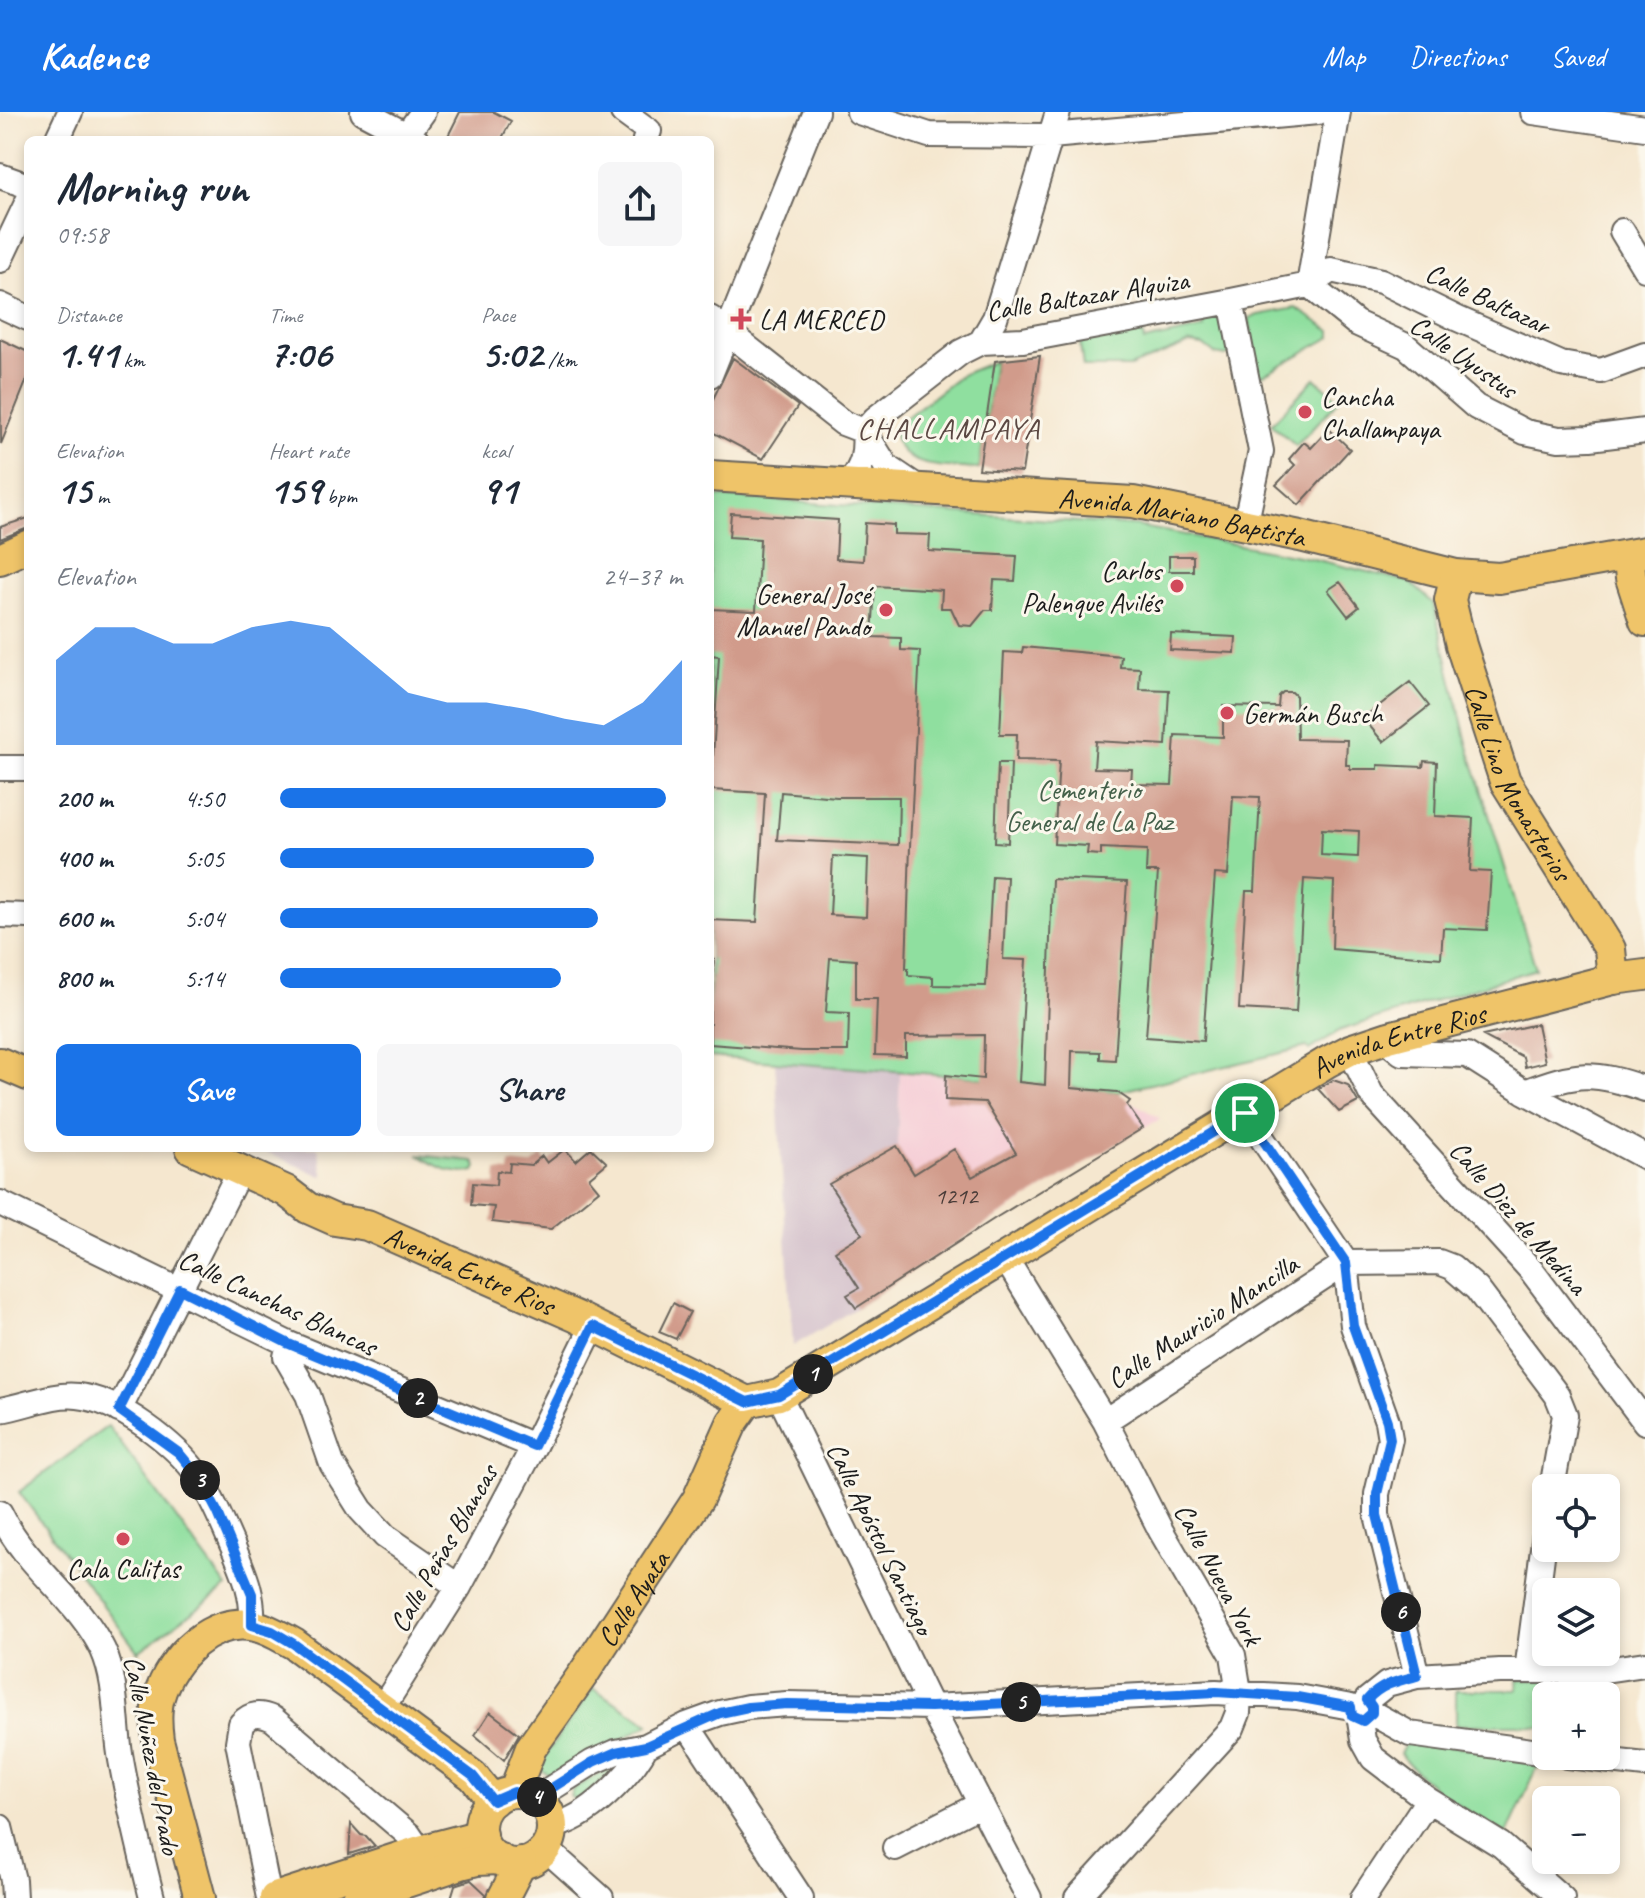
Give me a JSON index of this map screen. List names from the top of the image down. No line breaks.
{"streets":{"main road":["Avenida Mariano Baptista","Calle Lino Monasterios","Avenida Entre Rios","Calle Ayata"],"street":["Calle Baltazar Alquiza","Calle Baltazar","Calle Uyustus","Calle Diez de Medina","Calle Canchas Blancas","Calle Mauricio Mancilla","Calle Apóstol Santiago","Calle Peñas Blancas","Calle Nueva York","Calle Nuñez del Prado"]},"crossings":[["Calle Baltazar Alquiza","Calle Baltazar"],["Calle Baltazar Alquiza","Calle Uyustus"],["Calle Baltazar","Calle Uyustus"],["Avenida Mariano Baptista","Calle Lino Monasterios"],["Calle Lino Monasterios","Avenida Entre Rios"],["Avenida Entre Rios","Calle Diez de Medina"],["Avenida Entre Rios","Calle Apóstol Santiago"],["Avenida Entre Rios","Calle Peñas Blancas"],["Avenida Entre Rios","Calle Nueva York"],["Avenida Entre Rios","Calle Ayata"],["Calle Canchas Blancas","Calle Peñas Blancas"],["Calle Mauricio Mancilla","Calle Nueva York"]],"districts":["CHALLAMPAYA"],"parks":["Cementerio General de La Paz"],"places":{"health":["LA MERCED"],"other":["Cancha Challampaya","Carlos Palenque Avilés","General José Manuel Pando","Germán Busch","Cala Calitas"]},"house_numbers":["1212"],"page":{"header":"Kadence","nav":["Map","Directions","Saved"],"heading":["Morning run","09:58"],"stats":[["Distance","1.41 km"],["Time","7:06"],["Pace","5:02 /km"],["Elevation","15 m"],["Heart rate","159 bpm"],["kcal","91"]],"chart":["Elevation","24–37 m"],"list":[{"name":"200 m","note":"4:50"},{"name":"400 m","note":"5:05"},{"name":"600 m","note":"5:04"},{"name":"800 m","note":"5:14"}],"buttons":["Save","Share"],"pins":["1","2","3","6","5","4"],"map_buttons":["+","−"]}}
